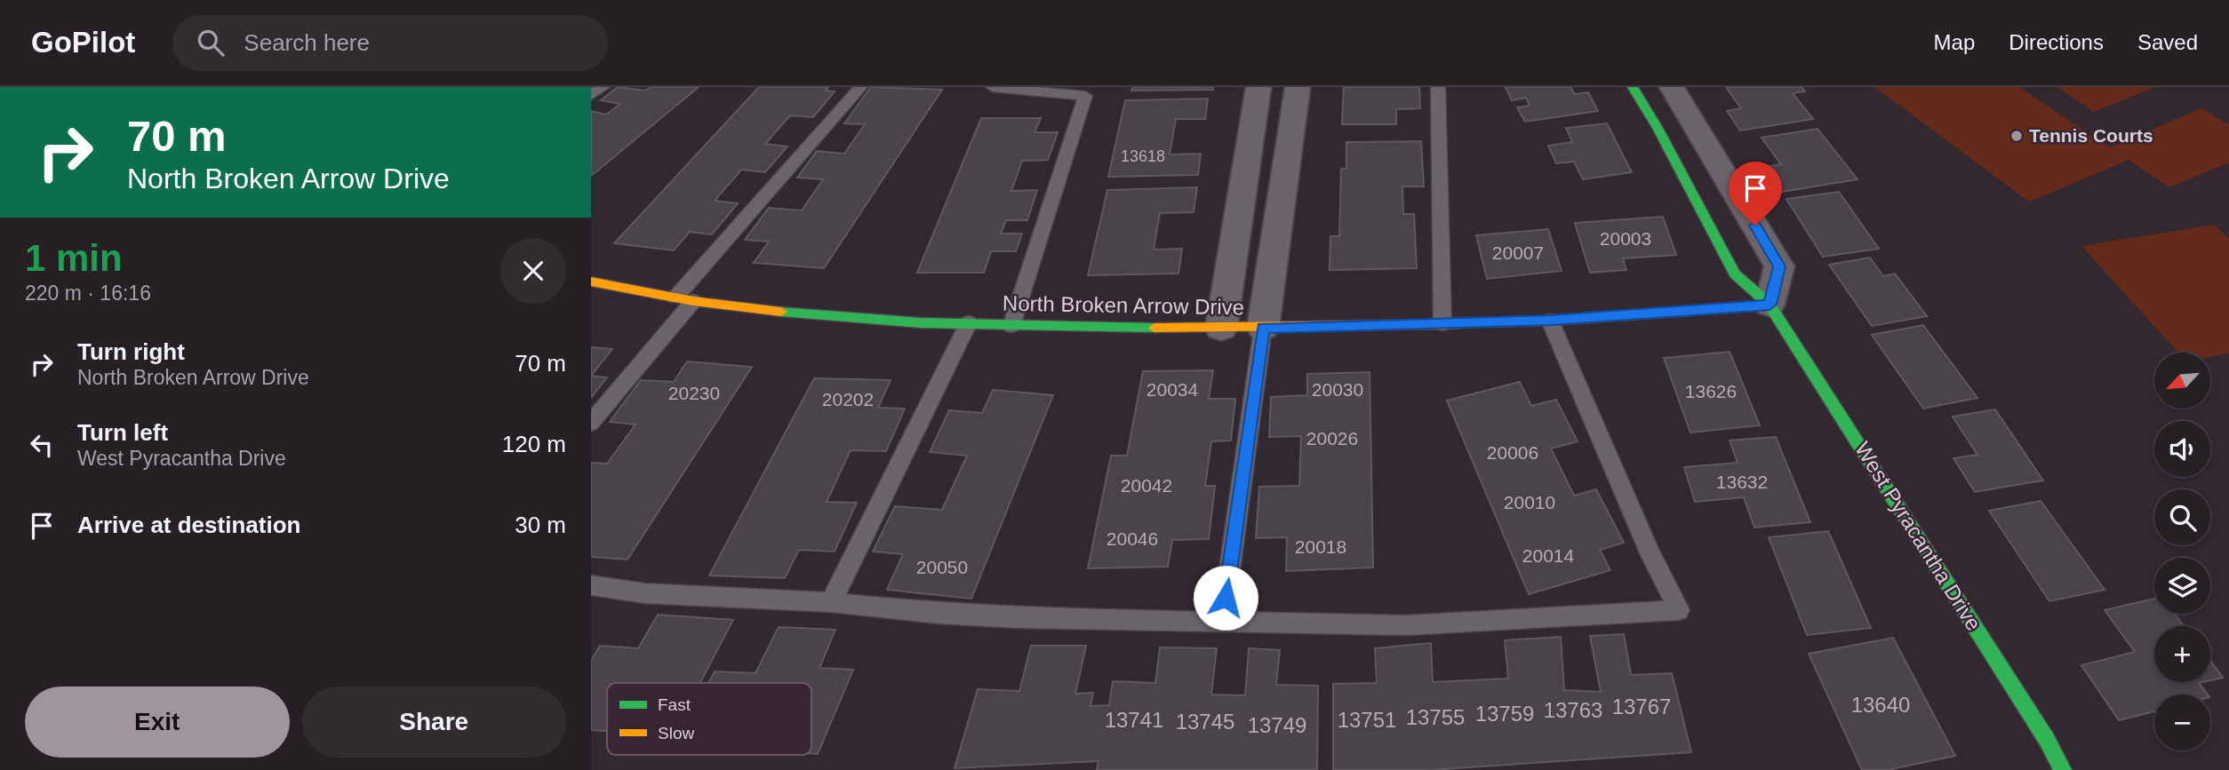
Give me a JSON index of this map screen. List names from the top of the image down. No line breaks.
{"streets":{"street":["North Broken Arrow Drive","West Pyracantha Drive"]},"crossings":[["North Broken Arrow Drive","West Pyracantha Drive"]],"places":["Tennis Courts"],"house_numbers":["13618","20003","20007","20034","20030","13626","20230","20202","20026","20006","13632","20042","20010","20046","20018","20014","20050","13640","13767","13763","13759","13755","13741","13751","13745","13749"],"legend":["Fast","Slow"],"north":"bottom left","page":{"header":"GoPilot","search":"Search here","nav":["Map","Directions","Saved"],"turn":["70 m","North Broken Arrow Drive"],"heading":["1 min","220 m · 16:16"],"list":[{"name":"Turn right","note":"North Broken Arrow Drive","value":"70 m"},{"name":"Turn left","note":"West Pyracantha Drive","value":"120 m"},{"name":"Arrive at destination","value":"30 m"}],"map_buttons":["+","−"],"buttons":["Exit","Share"]}}
